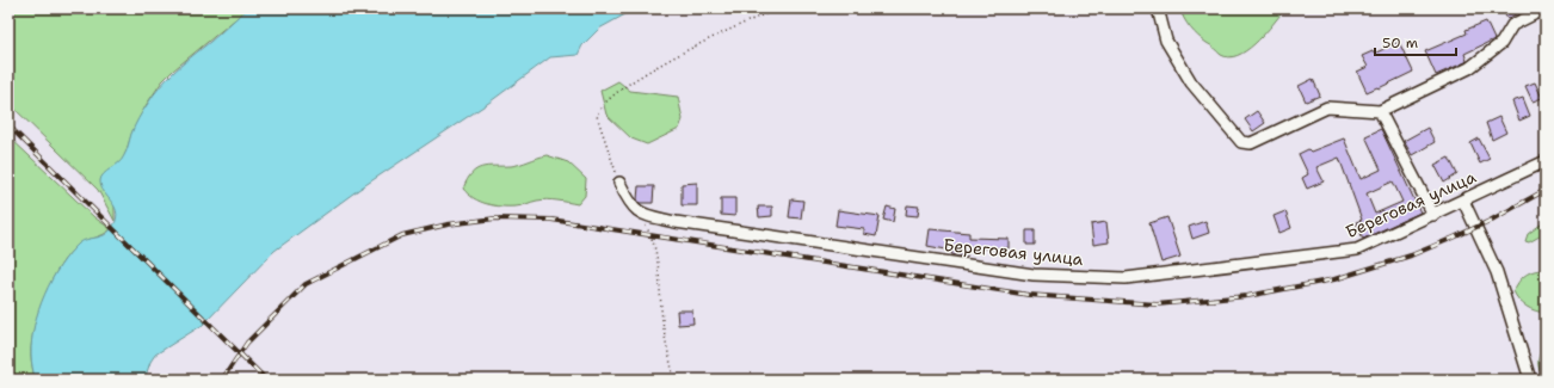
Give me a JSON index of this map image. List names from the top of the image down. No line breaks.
{"streets":{"street":["Береговая улица"]},"scale_bar":"50 m"}
